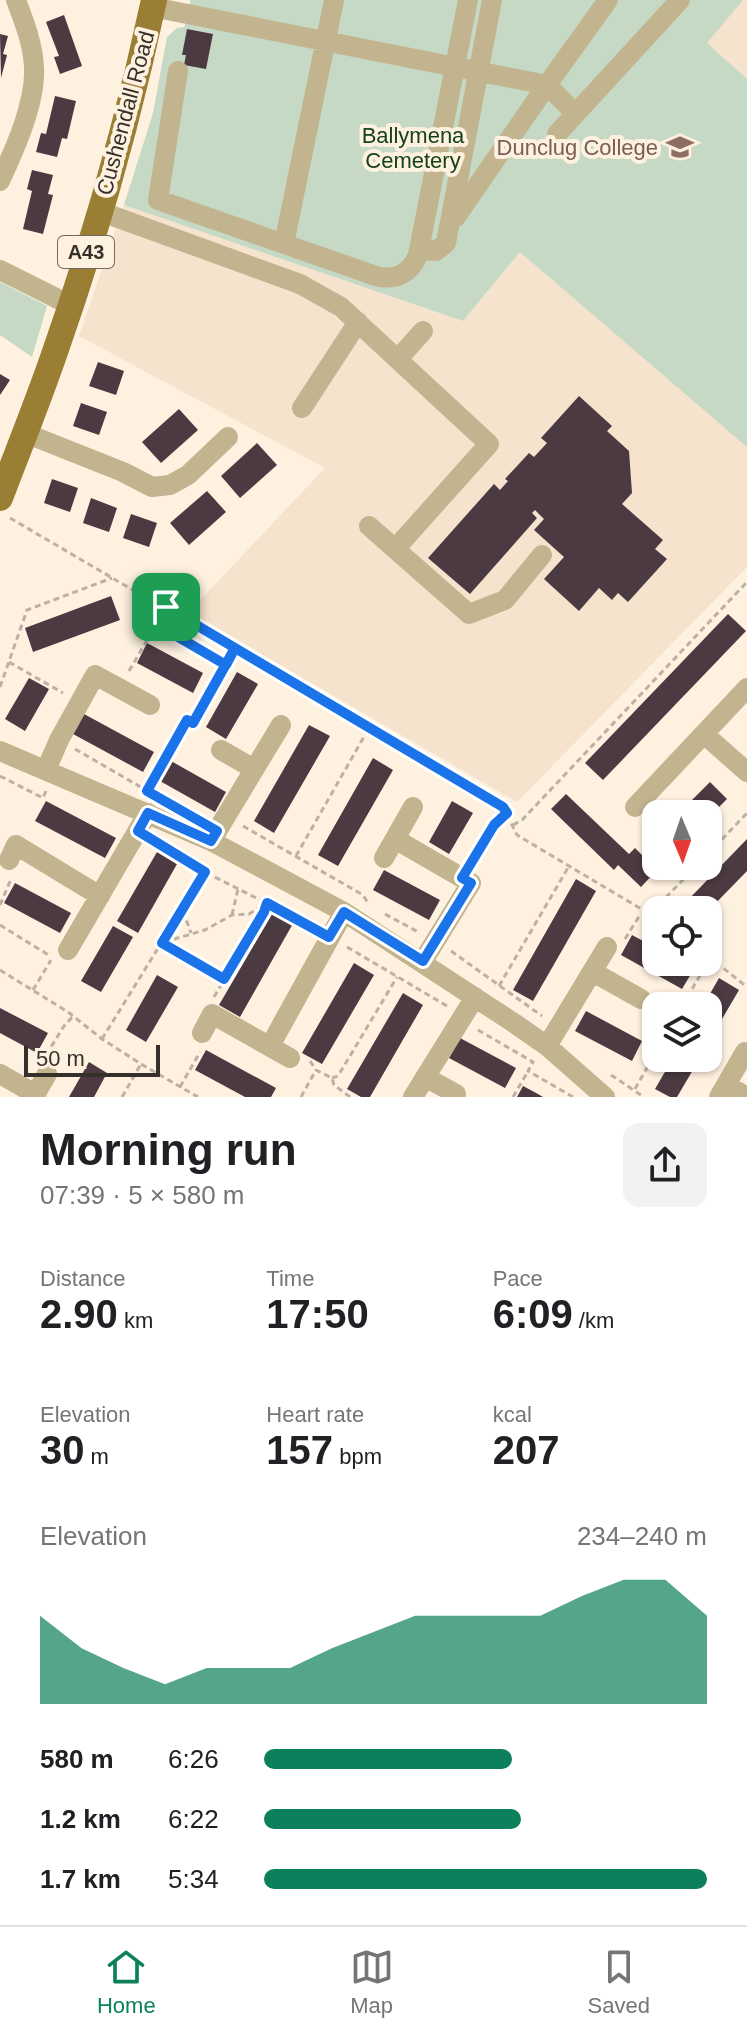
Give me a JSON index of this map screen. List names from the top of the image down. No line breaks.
{"streets":{"main road":["Cushendall Road","A43"]},"parks":["Ballymena Cemetery"],"places":{"school or university":["Dunclug College"]},"scale_bar":"50 m","north":"bottom","page":{"scale":"50 m","heading":["Morning run","07:39 · 5 × 580 m"],"stats":[["Distance","2.90 km"],["Time","17:50"],["Pace","6:09 /km"],["Elevation","30 m"],["Heart rate","157 bpm"],["kcal","207"]],"chart":["Elevation","234–240 m"],"list":[{"name":"580 m","note":"6:26"},{"name":"1.2 km","note":"6:22"},{"name":"1.7 km","note":"5:34"}],"tabs":["Home","Map","Saved"]}}
